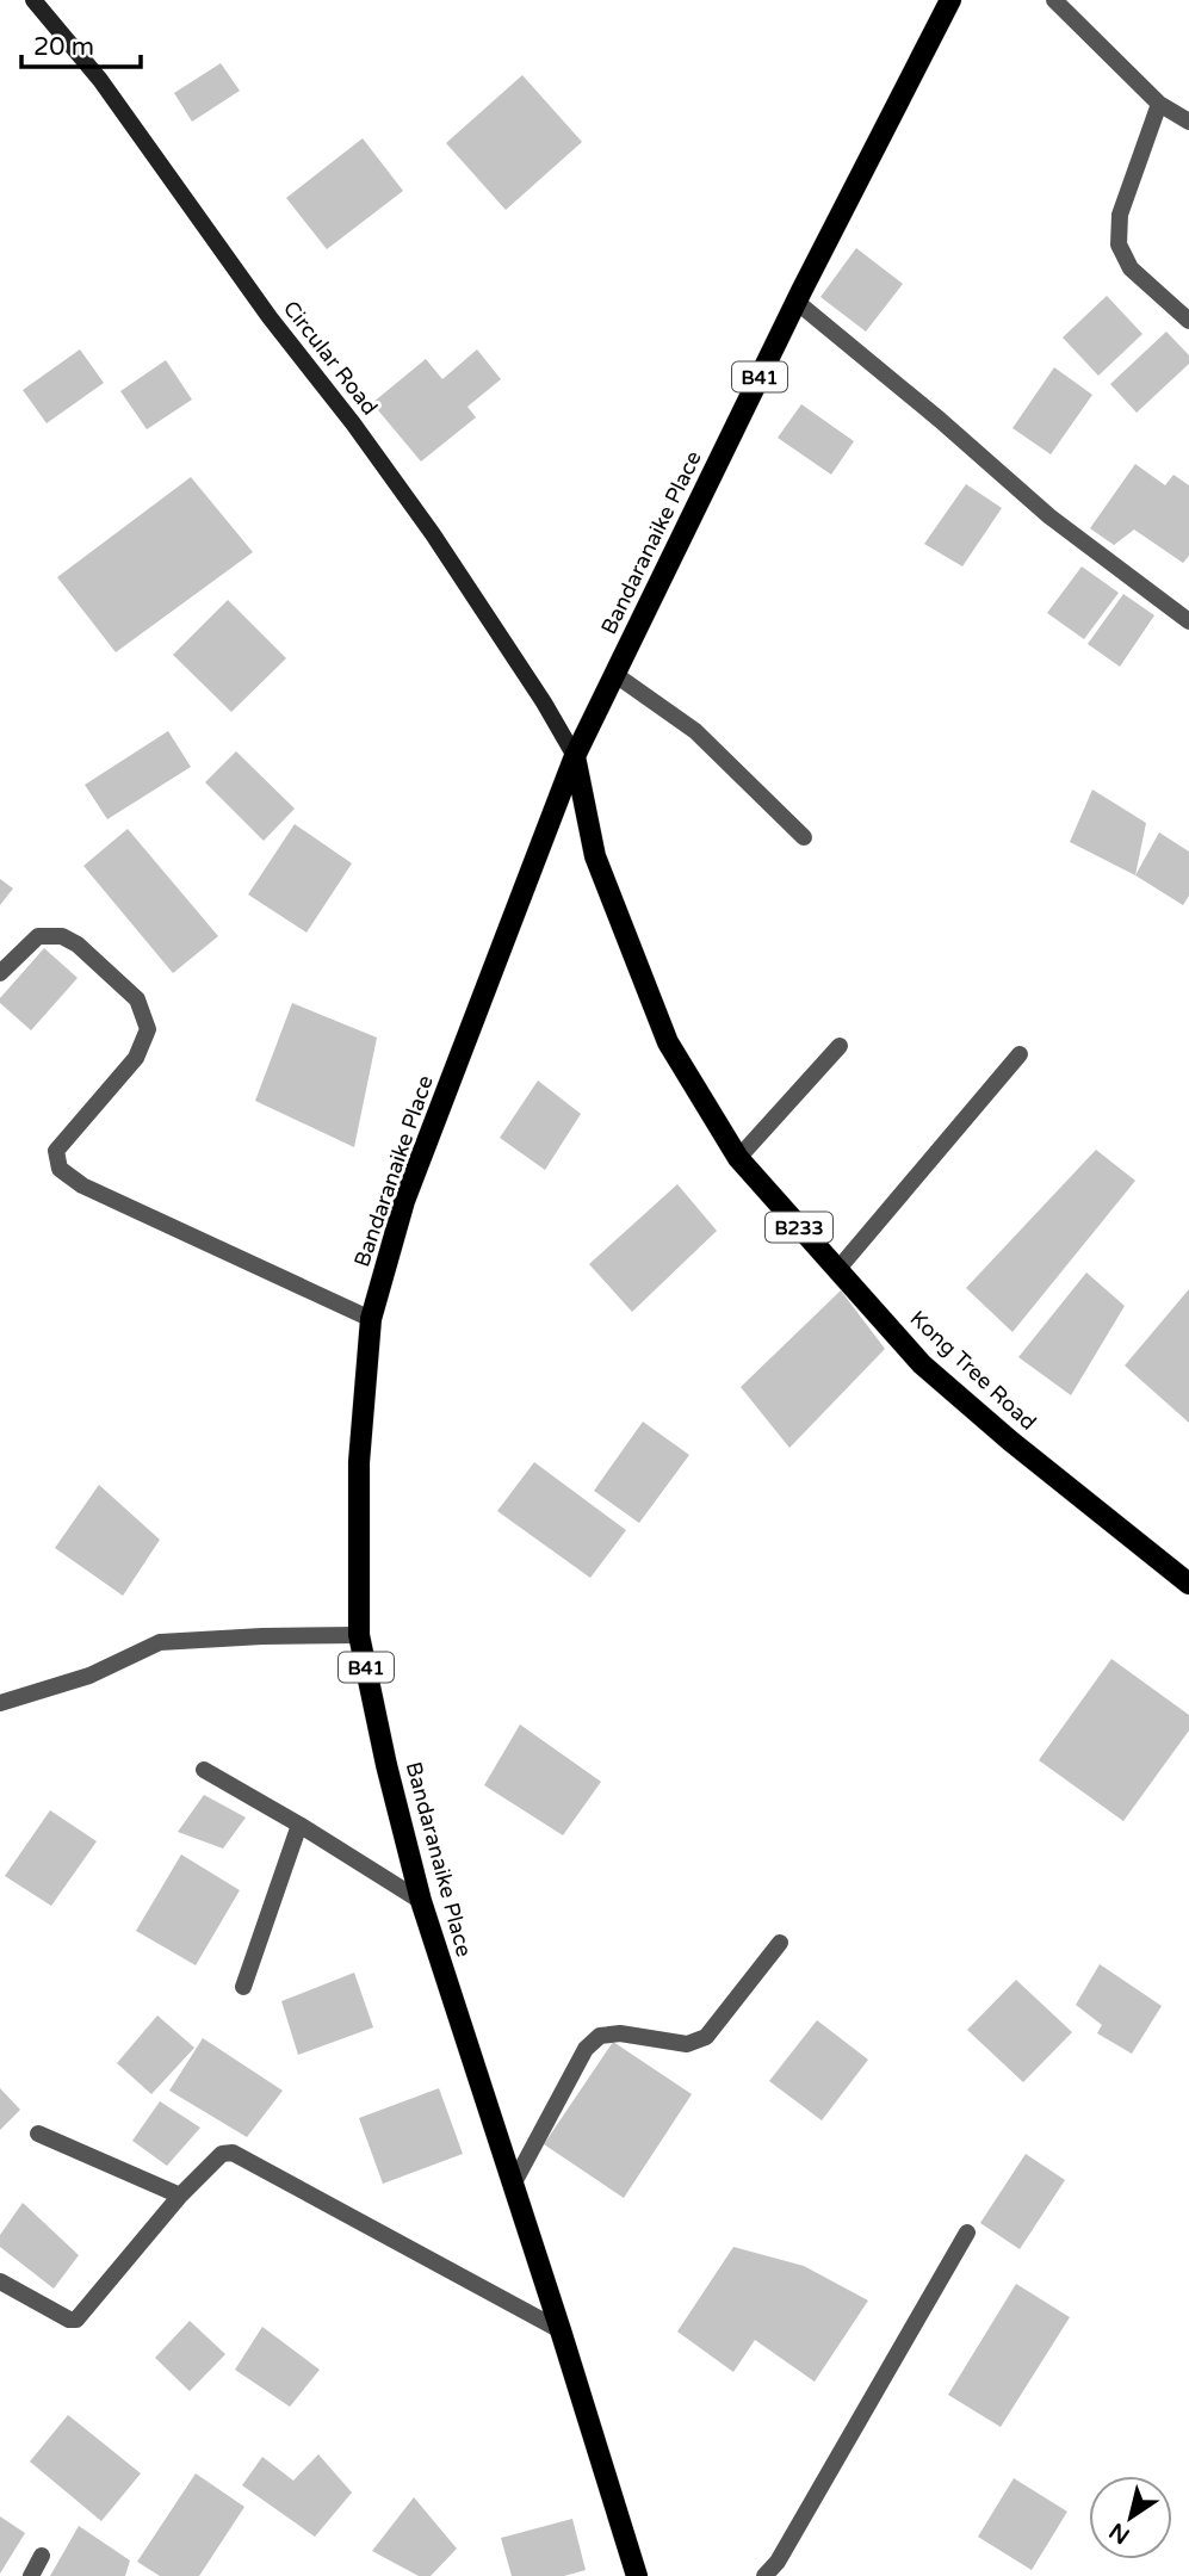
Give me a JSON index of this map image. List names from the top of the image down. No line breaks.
{"streets":{"main road":["Circular Road","B41","Bandaranaike Place","B233","Kong Tree Road"]},"crossings":[["Circular Road","Bandaranaike Place"],["Circular Road","Kong Tree Road"],["Bandaranaike Place","Kong Tree Road"]],"scale_bar":"20 m","north":"bottom left"}
